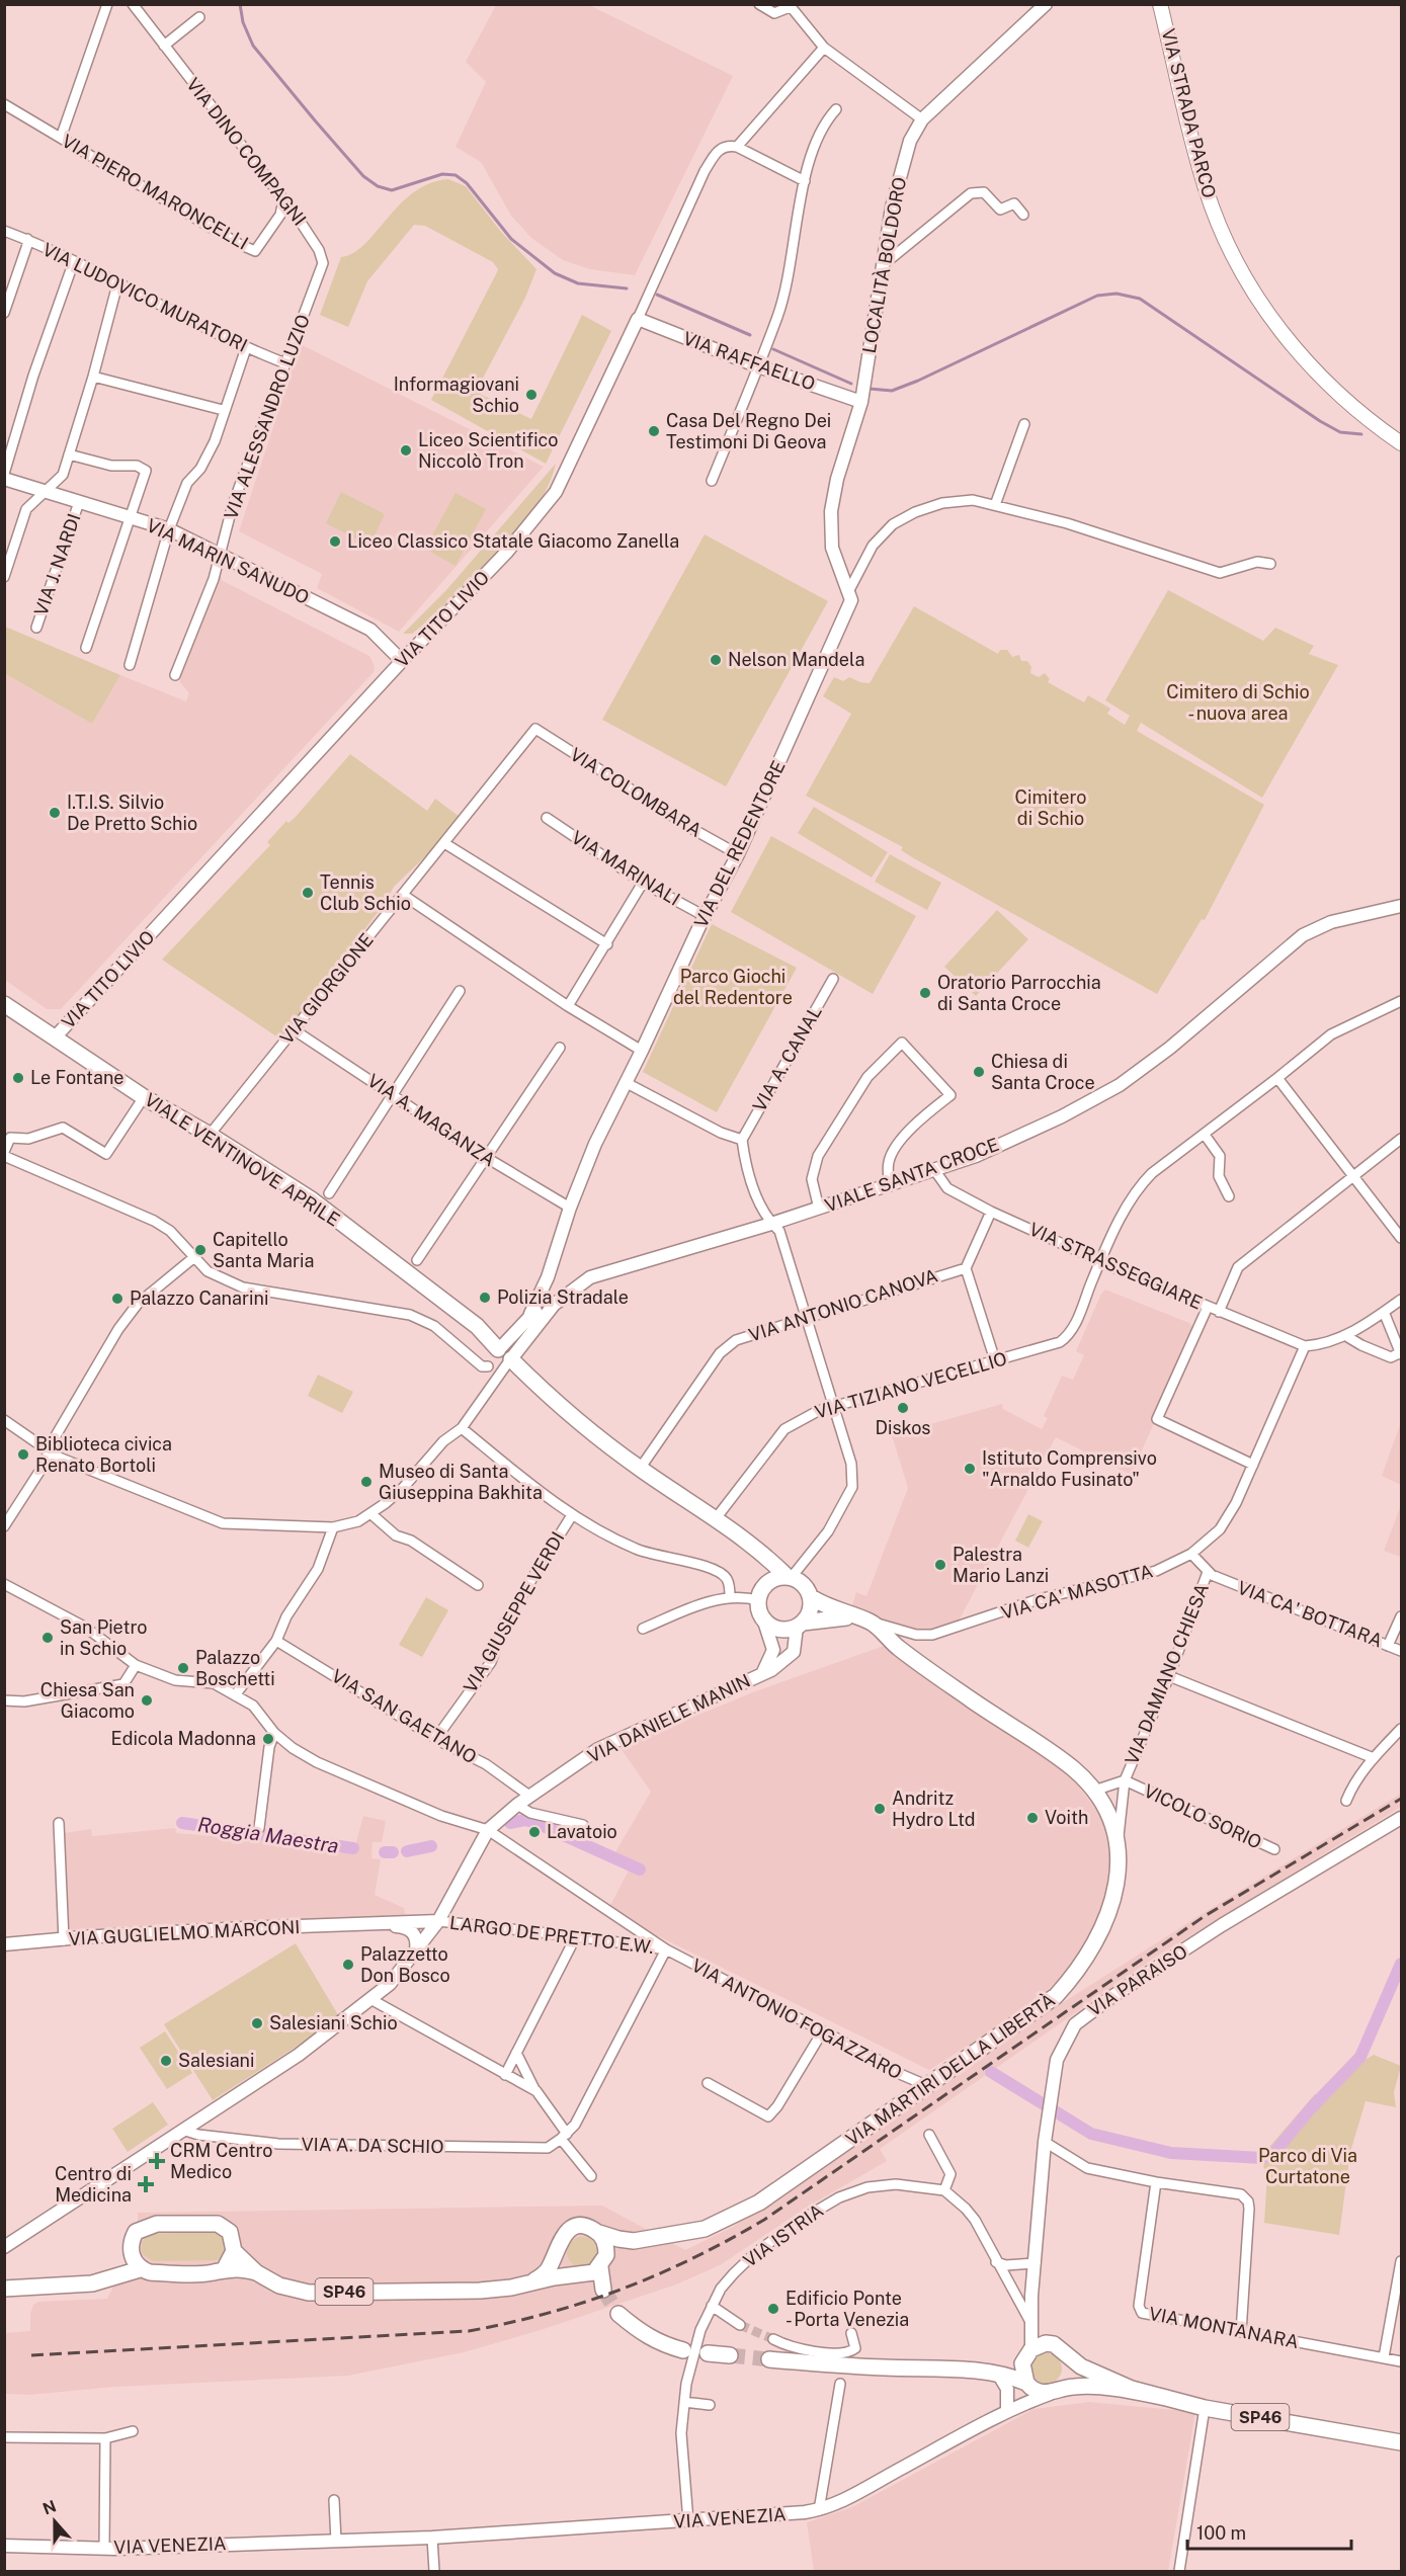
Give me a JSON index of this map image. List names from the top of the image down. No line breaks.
{"streets":{"main road":["VIA STRADA PARCO","VIALE VENTINOVE APRILE","VIA MARTIRI DELLA LIBERTÀ","SP46"],"street":["VIA DINO COMPAGNI","VIA PIERO MARONCELLI","LOCALITÀ BOLDORO","VIA LUDOVICO MURATORI","VIA RAFFAELLO","VIA ALESSANDRO LUZIO","VIA MARIN SANUDO","VIA J. NARDI","VIA TITO LIVIO","VIA COLOMBARA","VIA DEL REDENTORE","VIA MARINALI","VIA GIORGIONE","VIA A. CANAL","VIA A. MAGANZA","VIALE SANTA CROCE","VIA STRASSEGGIARE","VIA ANTONIO CANOVA","VIA TIZIANO VECELLIO","VIA CA' MASOTTA","VIA GIUSEPPE VERDI","VIA CA' BOTTARA","VIA DAMIANO CHIESA","VIA SAN GAETANO","VIA DANIELE MANIN","VICOLO SORIO","VIA GUGLIELMO MARCONI","LARGO DE PRETTO E.W.","VIA PARAISO","VIA ANTONIO FOGAZZARO","VIA A. DA SCHIO","VIA ISTRIA","VIA MONTANARA","VIA VENEZIA"]},"crossings":[["VIA DINO COMPAGNI","VIA PIERO MARONCELLI"],["VIA DINO COMPAGNI","VIA ALESSANDRO LUZIO"],["LOCALITÀ BOLDORO","VIA RAFFAELLO"],["VIA LUDOVICO MURATORI","VIA ALESSANDRO LUZIO"],["VIA RAFFAELLO","VIA TITO LIVIO"],["VIA ALESSANDRO LUZIO","VIA MARIN SANUDO"],["VIA MARIN SANUDO","VIA J. NARDI"],["VIA MARIN SANUDO","VIA TITO LIVIO"],["VIA TITO LIVIO","VIALE VENTINOVE APRILE"],["VIA COLOMBARA","VIA DEL REDENTORE"],["VIA COLOMBARA","VIA GIORGIONE"],["VIA DEL REDENTORE","VIA MARINALI"],["VIA DEL REDENTORE","VIA A. MAGANZA"],["VIA DEL REDENTORE","VIALE SANTA CROCE"],["VIA GIORGIONE","VIA A. MAGANZA"],["VIA GIORGIONE","VIALE VENTINOVE APRILE"],["VIALE VENTINOVE APRILE","VIALE SANTA CROCE"],["VIALE VENTINOVE APRILE","VIA MARTIRI DELLA LIBERTÀ"],["VIALE SANTA CROCE","VIA STRASSEGGIARE"],["VIALE SANTA CROCE","VIA MARTIRI DELLA LIBERTÀ"],["VIA STRASSEGGIARE","VIA TIZIANO VECELLIO"],["VIA STRASSEGGIARE","VIA CA' MASOTTA"],["VIA ANTONIO CANOVA","VIA MARTIRI DELLA LIBERTÀ"],["VIA TIZIANO VECELLIO","VIA MARTIRI DELLA LIBERTÀ"],["VIA CA' MASOTTA","VIA CA' BOTTARA"],["VIA CA' MASOTTA","VIA MARTIRI DELLA LIBERTÀ"],["VIA GIUSEPPE VERDI","VIA SAN GAETANO"],["VIA CA' BOTTARA","VIA DAMIANO CHIESA"],["VIA DAMIANO CHIESA","VICOLO SORIO"],["VIA DAMIANO CHIESA","VIA MARTIRI DELLA LIBERTÀ"],["VIA SAN GAETANO","VIA DANIELE MANIN"],["VICOLO SORIO","VIA MARTIRI DELLA LIBERTÀ"],["VIA GUGLIELMO MARCONI","LARGO DE PRETTO E.W."],["LARGO DE PRETTO E.W.","VIA ANTONIO FOGAZZARO"],["VIA PARAISO","SP46"],["VIA PARAISO","VIA VENEZIA"],["VIA ANTONIO FOGAZZARO","VIA MARTIRI DELLA LIBERTÀ"],["VIA MARTIRI DELLA LIBERTÀ","SP46"],["VIA ISTRIA","VIA VENEZIA"],["SP46","VIA VENEZIA"]],"water":["Roggia Maestra"],"parks":["Cimitero di Schio - nuova area","Cimitero di Schio","Parco Giochi del Redentore","Parco di Via Curtatone"],"places":{"other":["Informagiovani Schio","Casa Del Regno Dei Testimoni Di Geova","Liceo Scientifico Niccolò Tron","Liceo Classico Statale Giacomo Zanella","Nelson Mandela","I.T.I.S. Silvio De Pretto Schio","Tennis Club Schio","Oratorio Parrocchia di Santa Croce","Chiesa di Santa Croce","Le Fontane","Capitello Santa Maria","Polizia Stradale","Palazzo Canarini","Diskos","Biblioteca civica Renato Bortoli","Istituto Comprensivo \"Arnaldo Fusinato\"","Museo di Santa Giuseppina Bakhita","Palestra Mario Lanzi","San Pietro in Schio","Palazzo Boschetti","Chiesa San Giacomo","Edicola Madonna","Andritz Hydro Ltd","Voith","Lavatoio","Palazzetto Don Bosco","Salesiani Schio","Salesiani","Edificio Ponte - Porta Venezia"],"health":["CRM Centro Medico","Centro di Medicina"]},"scale_bar":"100 m","north":"top"}
